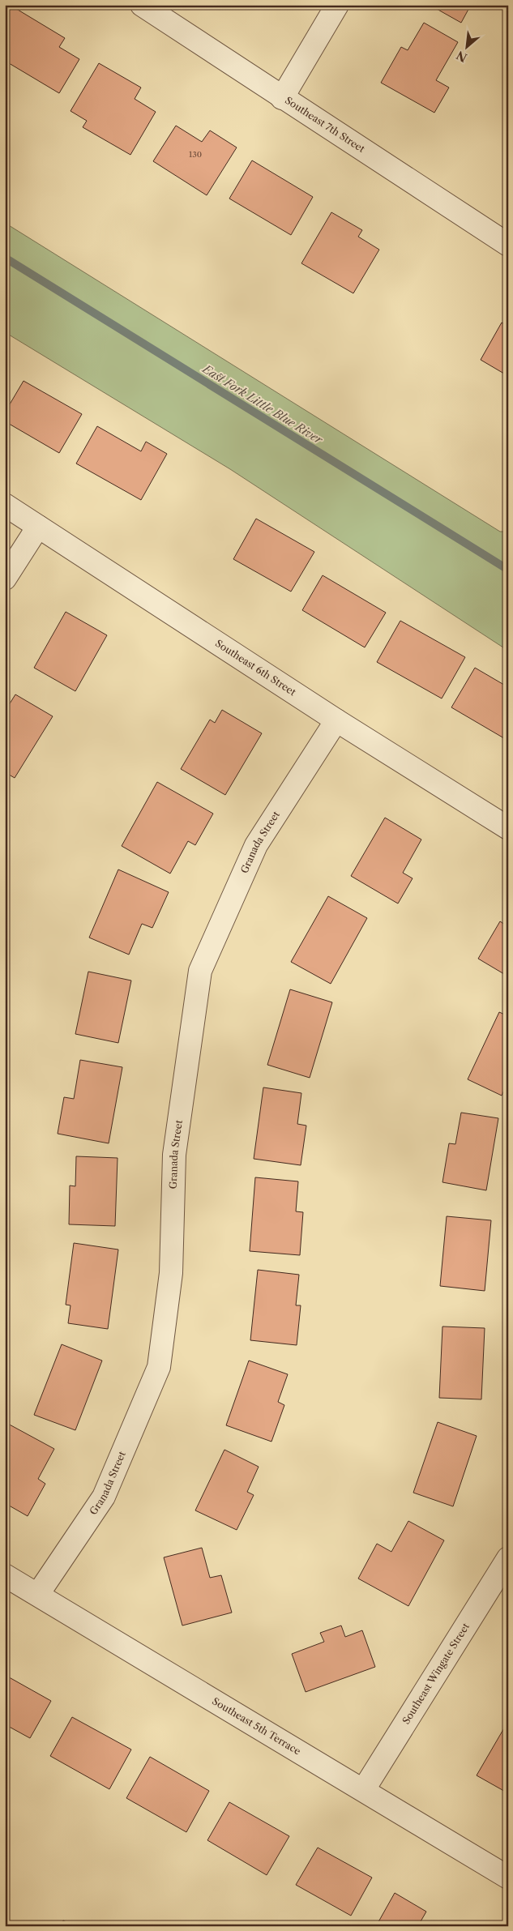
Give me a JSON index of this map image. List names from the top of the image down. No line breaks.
{"streets":{"street":["Southeast 7th Street","Southeast 6th Street","Granada Street","Southeast Wingate Street","Southeast 5th Terrace"]},"crossings":[["Southeast 6th Street","Granada Street"],["Granada Street","Southeast 5th Terrace"],["Southeast Wingate Street","Southeast 5th Terrace"]],"water":["East Fork Little Blue River"],"house_numbers":["130"],"north":"bottom left"}
